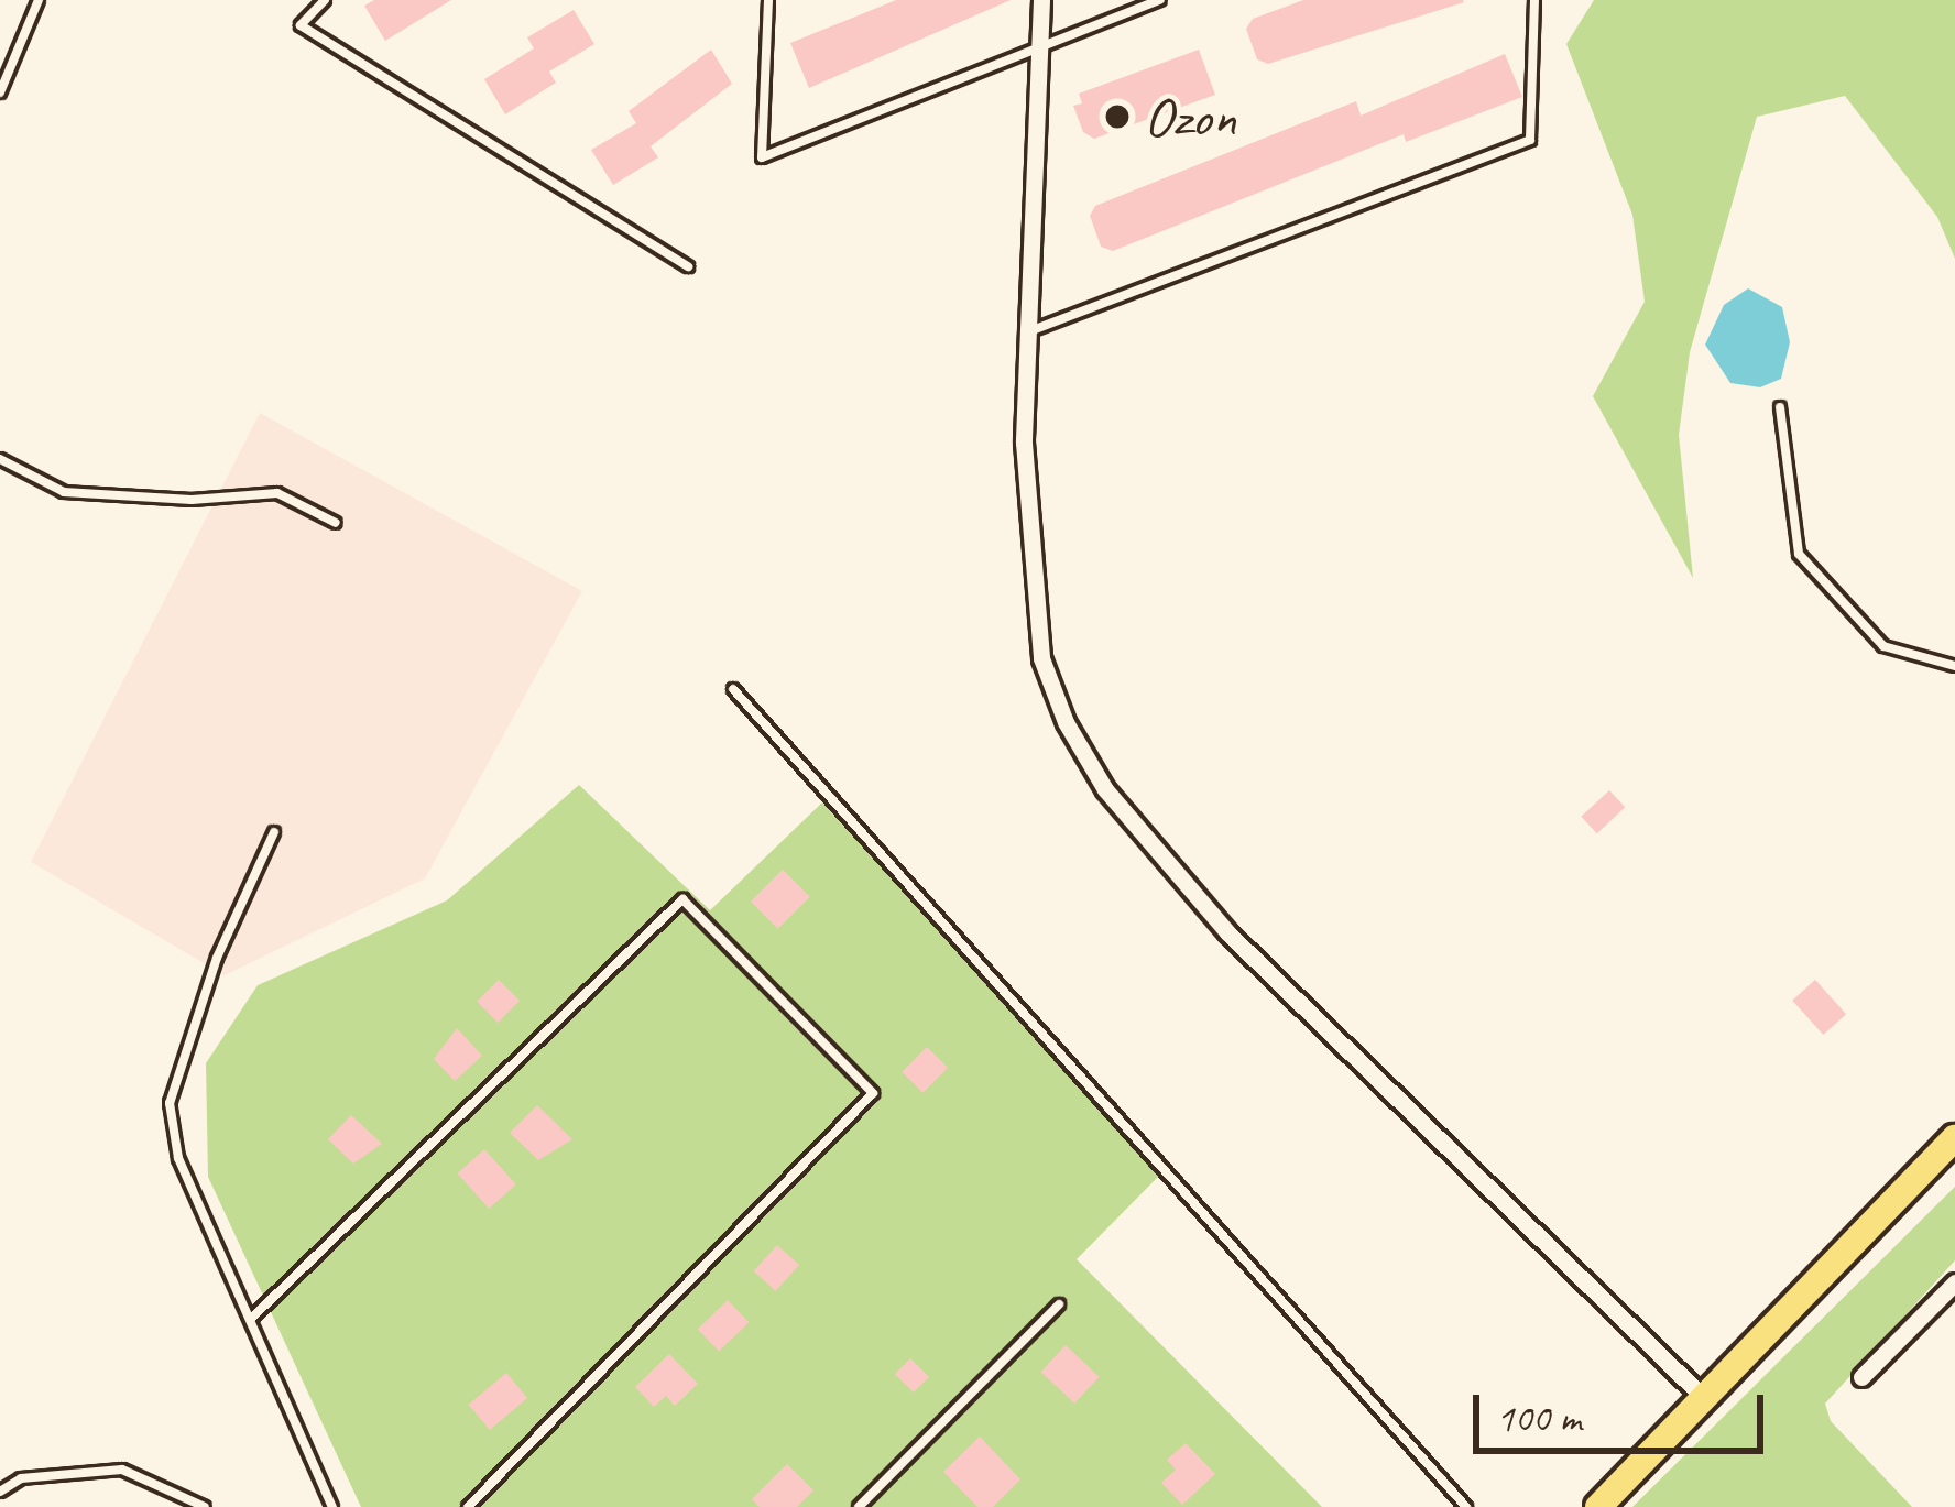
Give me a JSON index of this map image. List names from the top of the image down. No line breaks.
{"places":["Ozon"],"scale_bar":"100 m"}
